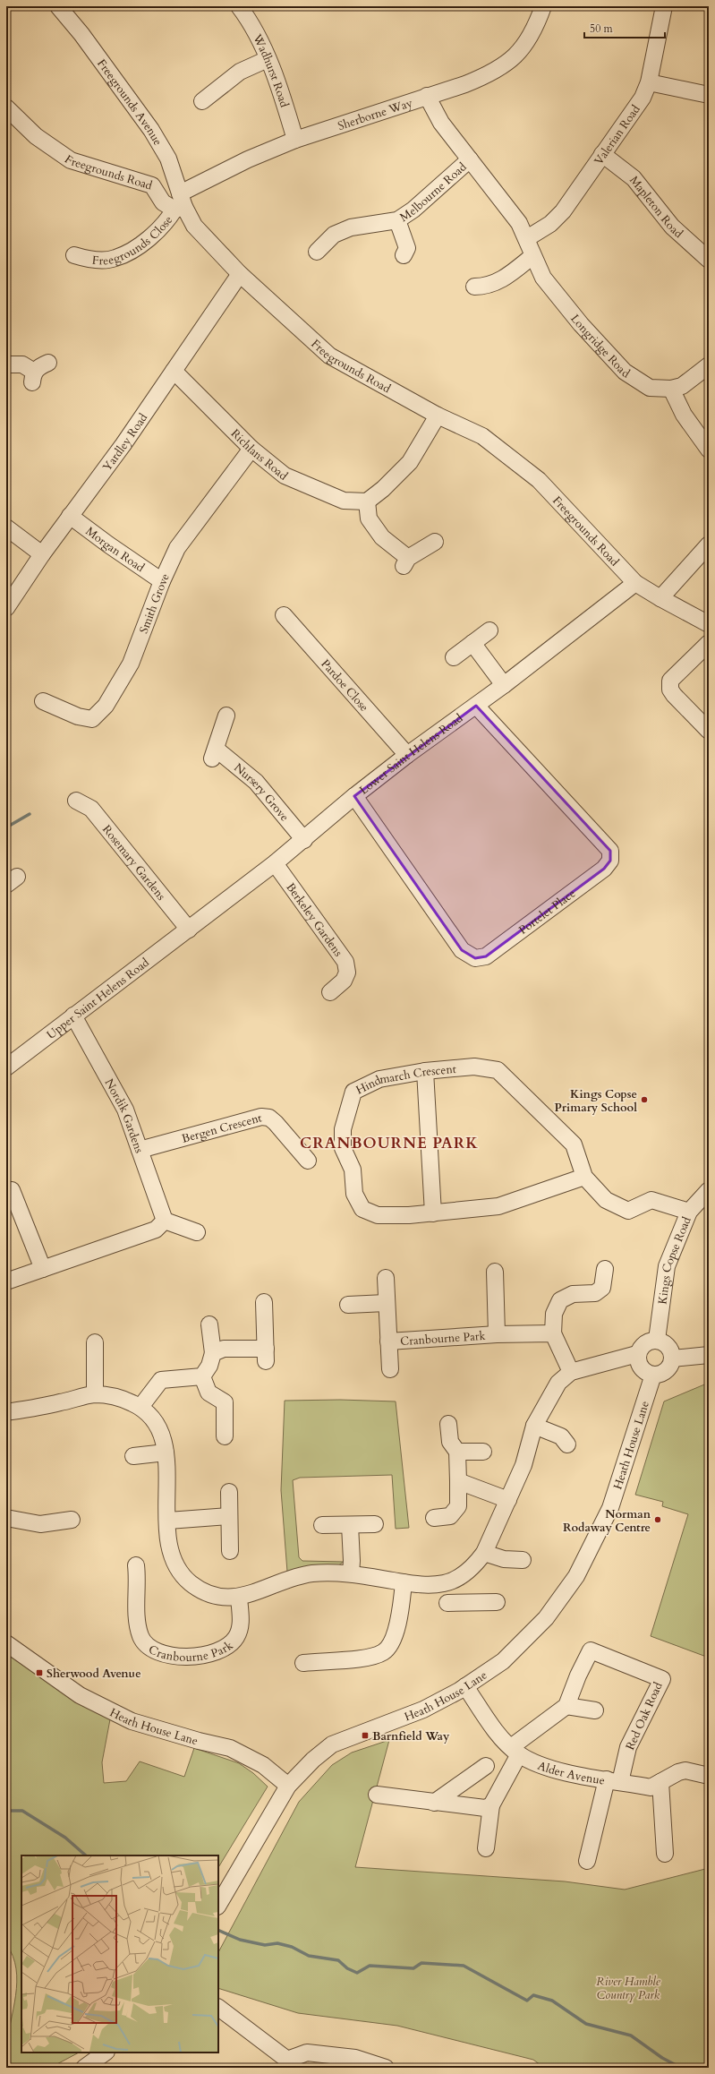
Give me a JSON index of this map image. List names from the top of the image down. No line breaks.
{"streets":{"street":["Wadhurst Road","Freegrounds Avenue","Sherborne Way","Valerian Road","Freegrounds Road","Melbourne Road","Mapleton Road","Freegrounds Close","Longridge Road","Yardley Road","Richlans Road","Morgan Road","Smith Grove","Pardoe Close","Lower Saint Helens Road","Nursery Grove","Rosemary Gardens","Portelet Place","Berkeley Gardens","Upper Saint Helens Road","Hindmarch Crescent","Nordik Gardens","Bergen Crescent","Kings Copse Road","Cranbourne Park","Heath House Lane","Red Oak Road","Alder Avenue"]},"crossings":[["Wadhurst Road","Sherborne Way"],["Freegrounds Avenue","Sherborne Way"],["Freegrounds Avenue","Freegrounds Road"],["Freegrounds Avenue","Freegrounds Close"],["Sherborne Way","Freegrounds Road"],["Sherborne Way","Freegrounds Close"],["Sherborne Way","Longridge Road"],["Valerian Road","Mapleton Road"],["Valerian Road","Longridge Road"],["Freegrounds Road","Freegrounds Close"],["Freegrounds Road","Yardley Road"],["Freegrounds Road","Lower Saint Helens Road"],["Melbourne Road","Longridge Road"],["Yardley Road","Richlans Road"],["Yardley Road","Morgan Road"],["Richlans Road","Smith Grove"],["Morgan Road","Smith Grove"],["Pardoe Close","Lower Saint Helens Road"],["Lower Saint Helens Road","Nursery Grove"],["Lower Saint Helens Road","Rosemary Gardens"],["Lower Saint Helens Road","Portelet Place"],["Lower Saint Helens Road","Berkeley Gardens"],["Lower Saint Helens Road","Upper Saint Helens Road"],["Rosemary Gardens","Upper Saint Helens Road"],["Upper Saint Helens Road","Nordik Gardens"],["Hindmarch Crescent","Kings Copse Road"],["Nordik Gardens","Bergen Crescent"],["Kings Copse Road","Heath House Lane"],["Heath House Lane","Alder Avenue"],["Red Oak Road","Alder Avenue"]],"districts":["CRANBOURNE PARK"],"parks":["River Hamble Country Park"],"places":{"other":["Kings Copse Primary School","Norman Rodaway Centre"],"transit":["Sherwood Avenue","Barnfield Way"]},"scale_bar":"50 m"}
